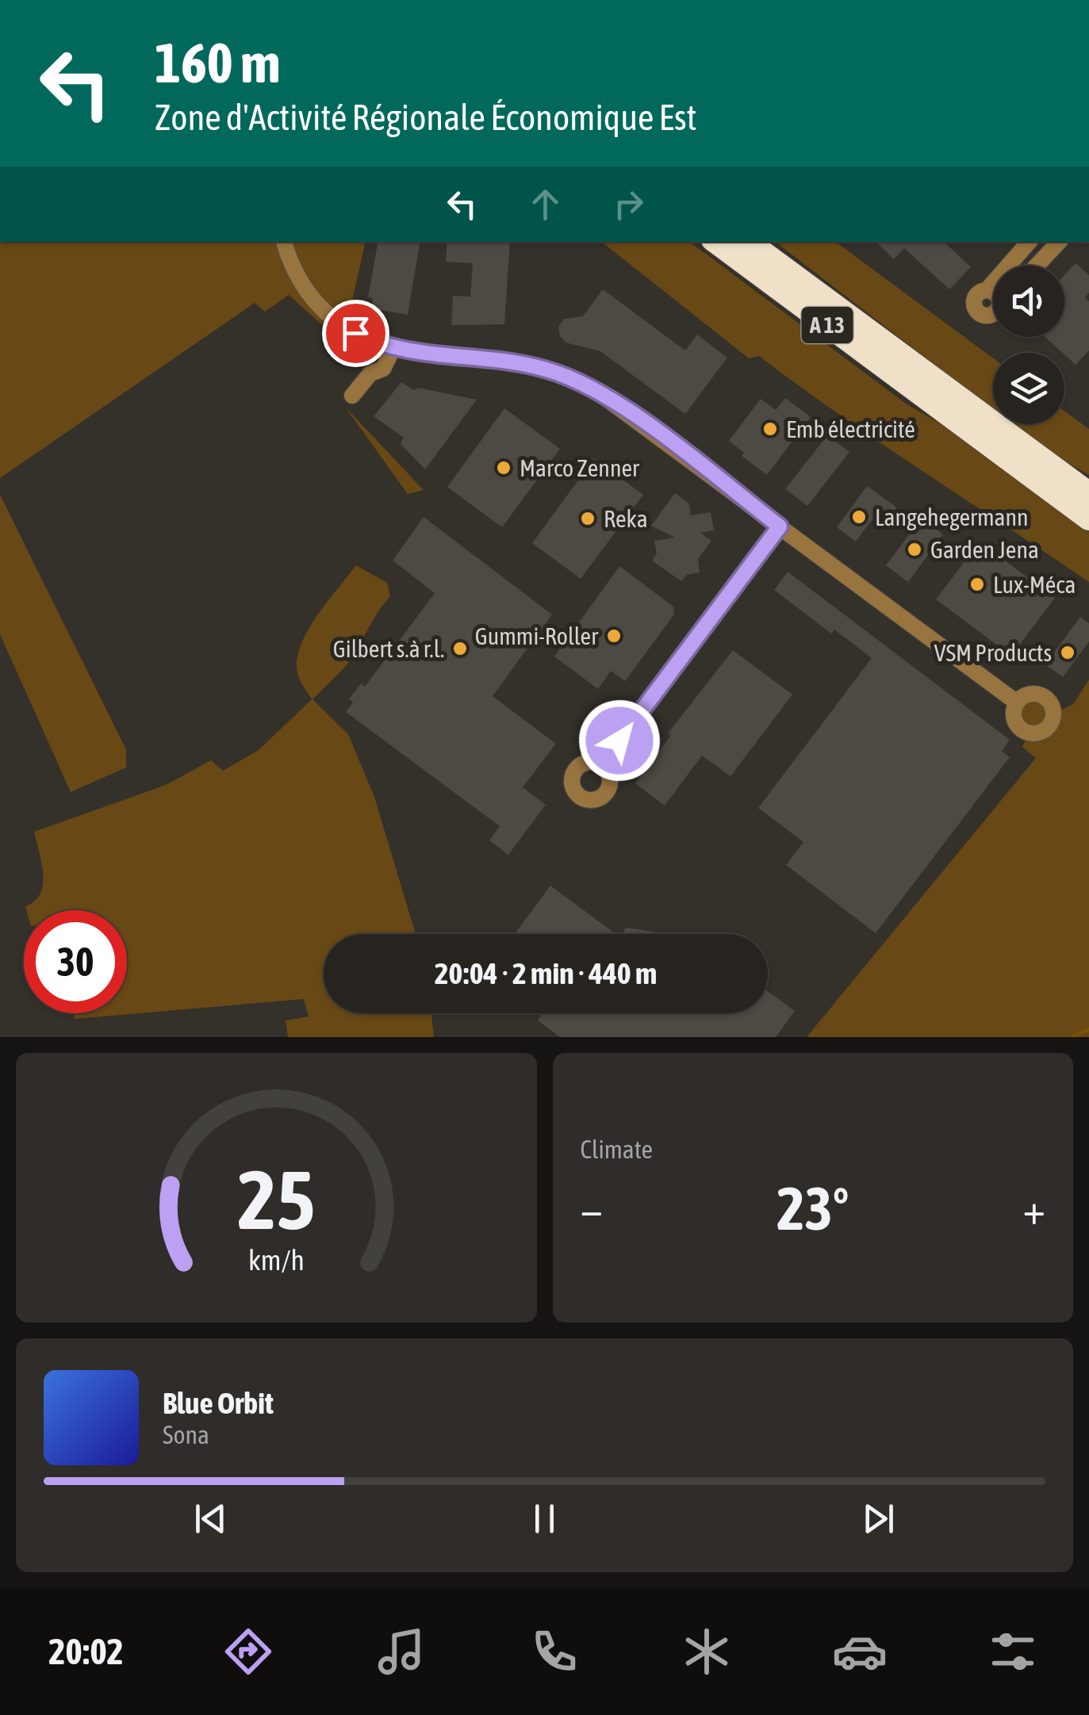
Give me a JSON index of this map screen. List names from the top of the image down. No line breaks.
{"streets":{"highway":["A 13"]},"places":["Emb électricité","Marco Zenner","Langehegermann","Reka","Garden Jena","Lux-Méca","Gummi-Roller","Gilbert s.à r.l.","VSM Products"],"page":{"turn":["160 m","Zone d'Activité Régionale Économique Est"],"limit":"30","trip":"20:04 · 2 min · 440 m","tile":"Climate","heat":["−","23°","+"],"song":["Blue Orbit","Sona"],"tabs":"20:02","gauge":["25","km/h"]}}
